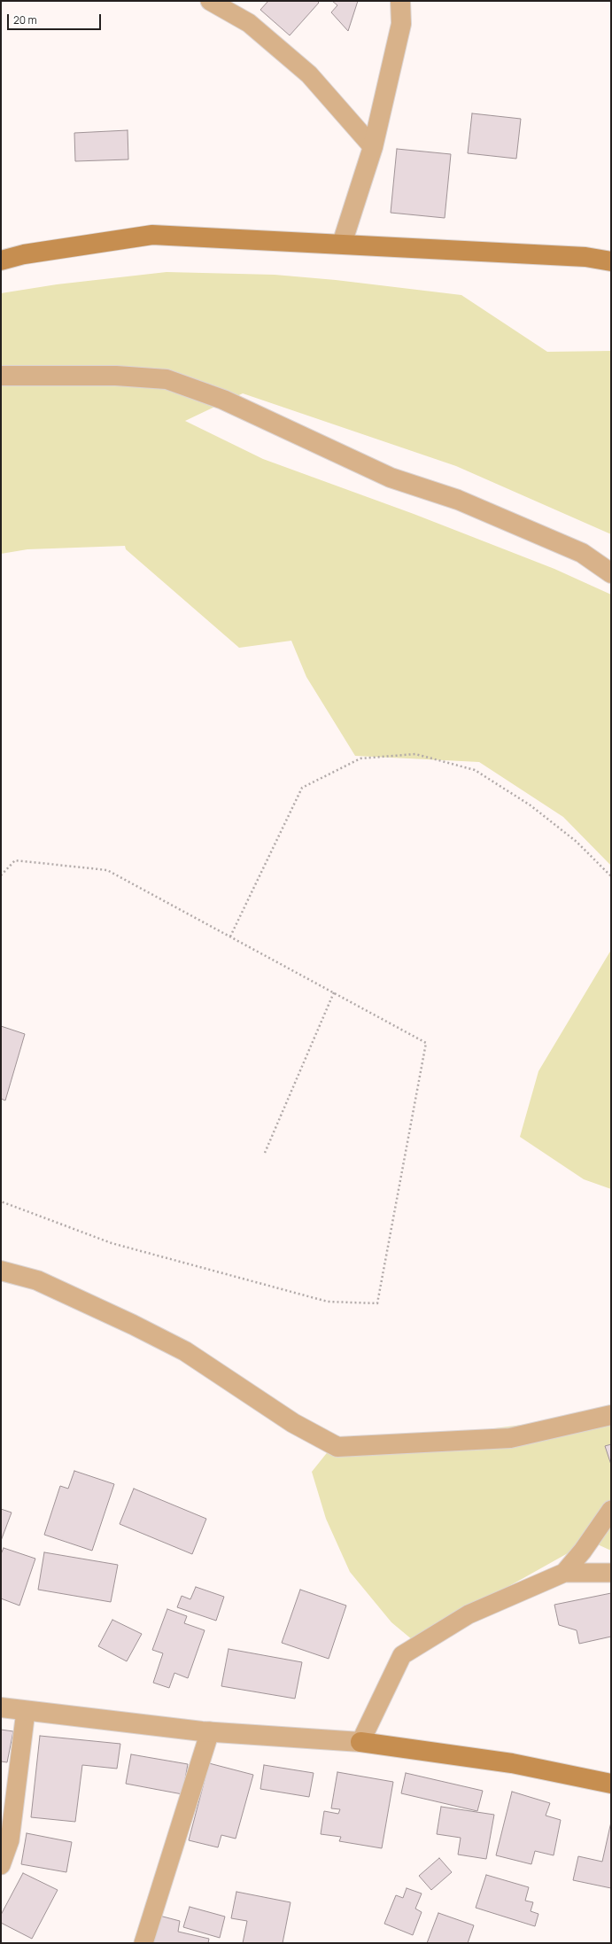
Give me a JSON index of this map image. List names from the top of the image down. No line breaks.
{"scale_bar":"20 m"}
